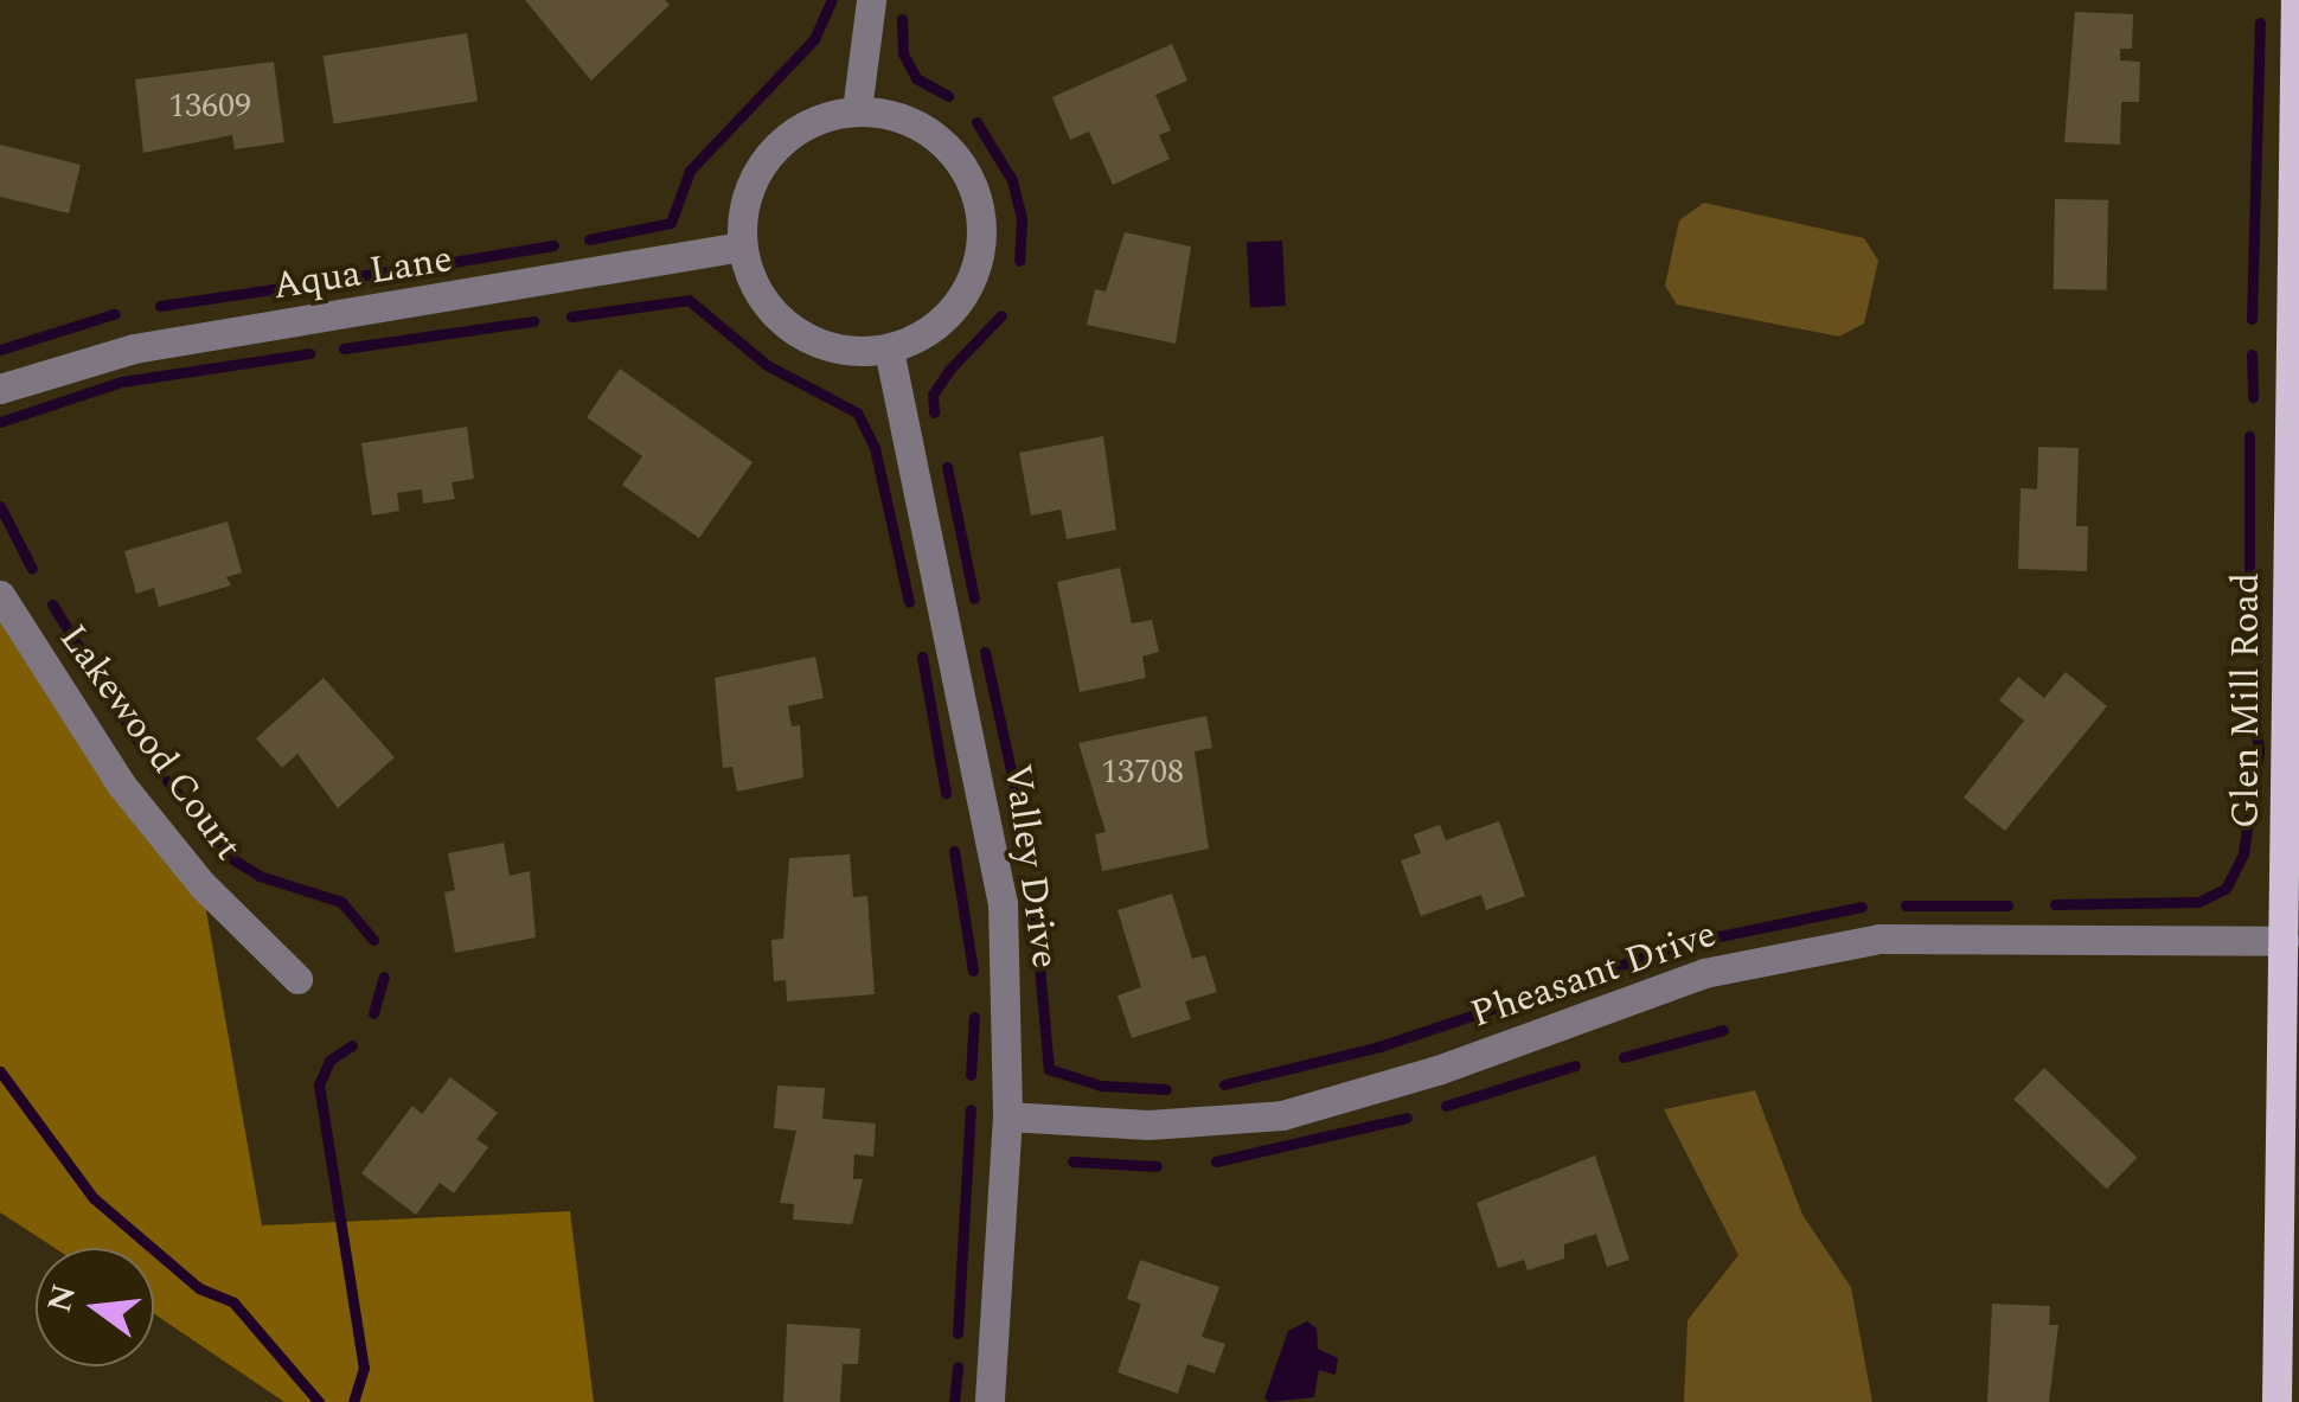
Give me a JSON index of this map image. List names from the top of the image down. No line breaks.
{"streets":{"main road":["Glen Mill Road"],"street":["Aqua Lane","Lakewood Court","Valley Drive","Pheasant Drive"]},"crossings":[["Aqua Lane","Valley Drive"],["Glen Mill Road","Pheasant Drive"],["Valley Drive","Pheasant Drive"]],"house_numbers":["13609","13708"],"north":"left"}
